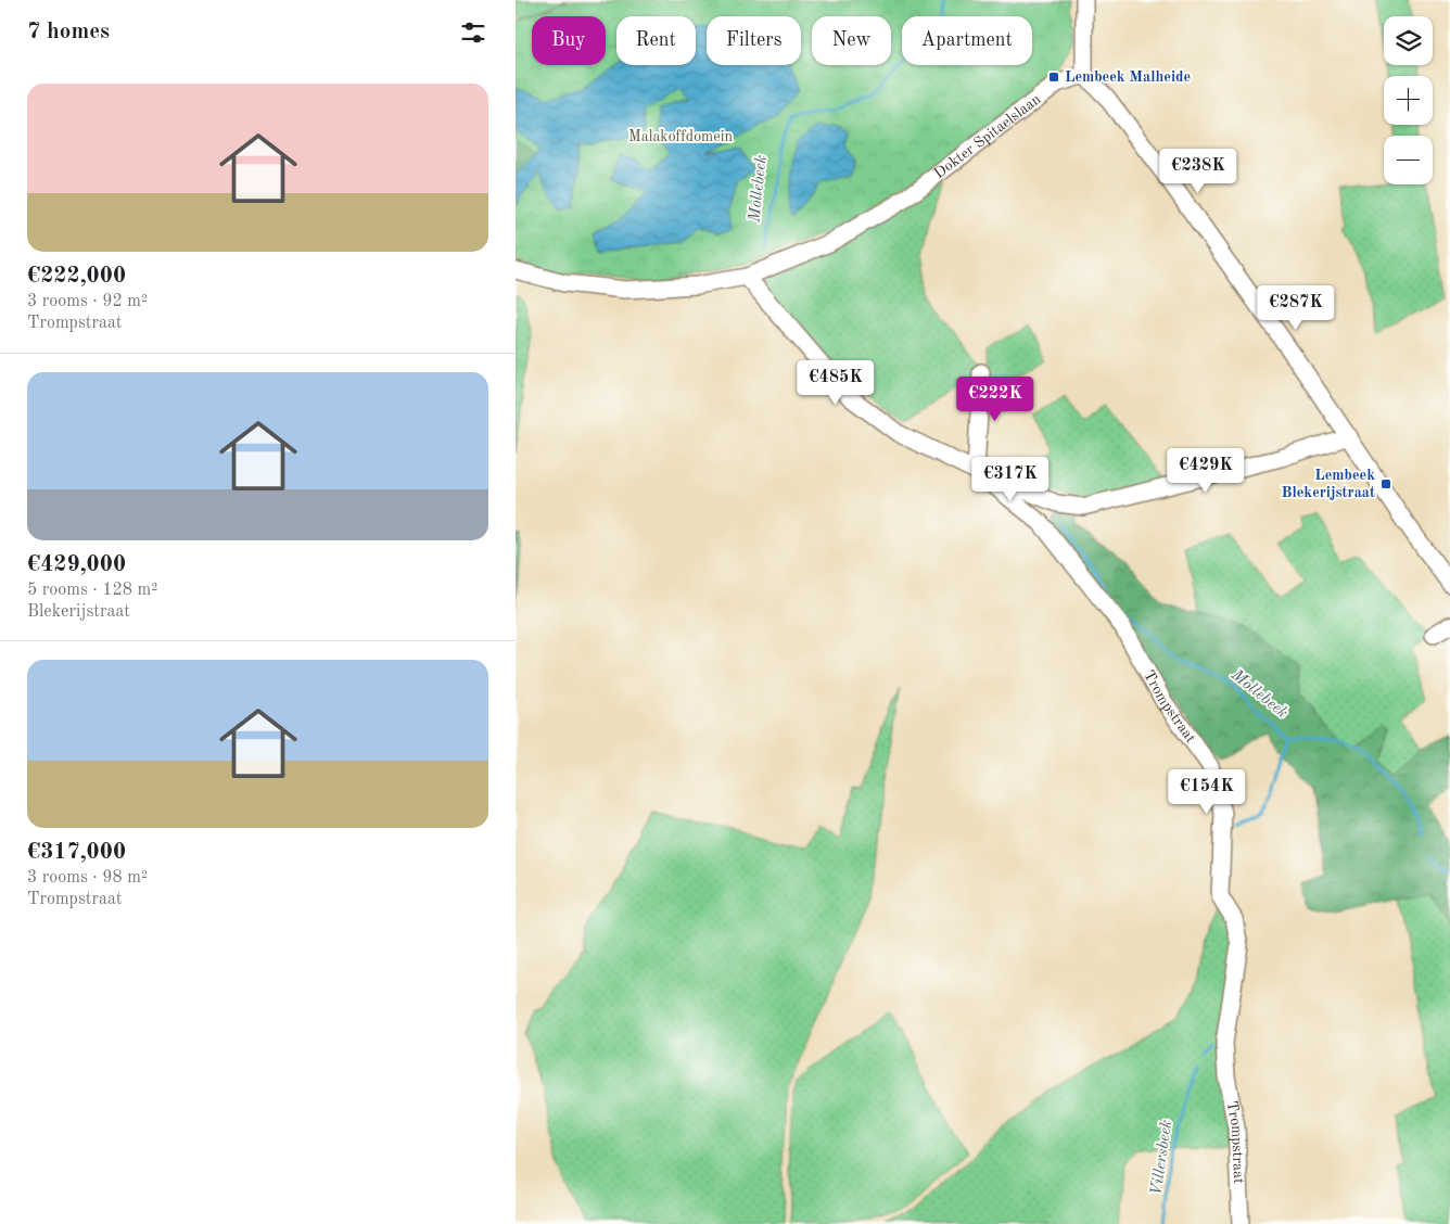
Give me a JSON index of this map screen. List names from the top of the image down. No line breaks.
{"streets":{"street":["Dokter Spitaelslaan","Trompstraat"]},"water":["Mollebeek","Villersbeek"],"parks":["Malakoffdomein"],"places":{"transit":["Lembeek Malheide","Lembeek Blekerijstraat"]},"page":{"heading":"7 homes","map_buttons":["+","−"],"chip":["Buy","Rent","Filters","New","Apartment"],"list":[{"name":"€222,000","note":"3 rooms · 92 m² · Trompstraat"},{"name":"€429,000","note":"5 rooms · 128 m² · Blekerijstraat"},{"name":"€317,000","note":"3 rooms · 98 m² · Trompstraat"}],"price":["€238K","€287K","€485K","€222K","€429K","€317K","€154K"]}}
